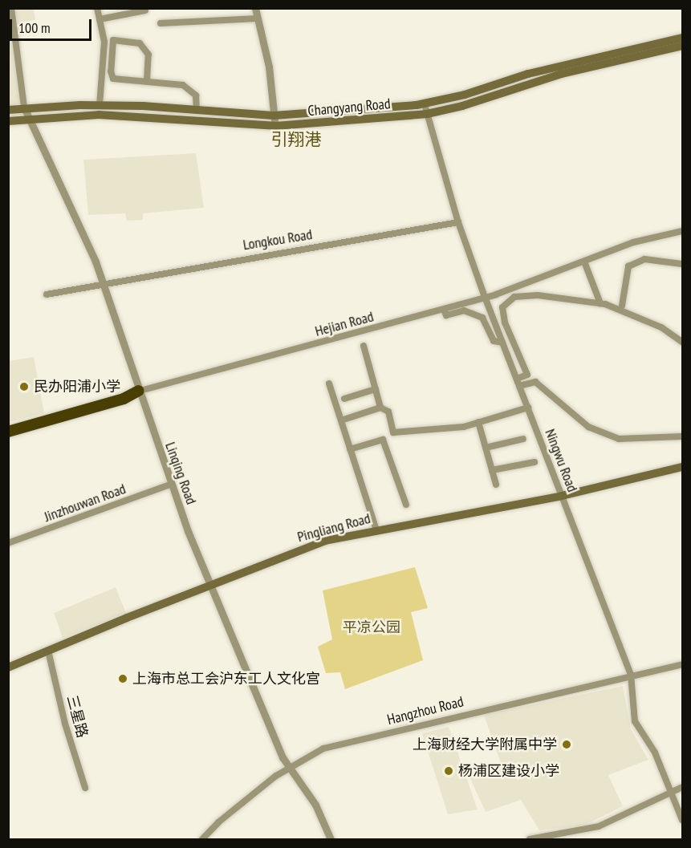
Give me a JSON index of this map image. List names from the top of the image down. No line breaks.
{"streets":{"main road":["Changyang Road","Pingliang Road"],"street":["Longkou Road","Hejian Road","Ningwu Road","Linqing Road","Jinzhouwan Road","Hangzhou Road","三星路"]},"crossings":[["Changyang Road","Ningwu Road"],["Changyang Road","Linqing Road"],["Longkou Road","Ningwu Road"],["Longkou Road","Linqing Road"],["Hejian Road","Ningwu Road"],["Hejian Road","Linqing Road"],["Ningwu Road","Pingliang Road"],["Ningwu Road","Hangzhou Road"],["Linqing Road","Jinzhouwan Road"],["Linqing Road","Pingliang Road"],["Linqing Road","Hangzhou Road"],["Pingliang Road","三星路"]],"districts":["引翔港"],"parks":["平凉公园"],"places":["民办阳浦小学","上海市总工会沪东工人文化宫","上海财经大学附属中学","杨浦区建设小学"],"scale_bar":"100 m"}
